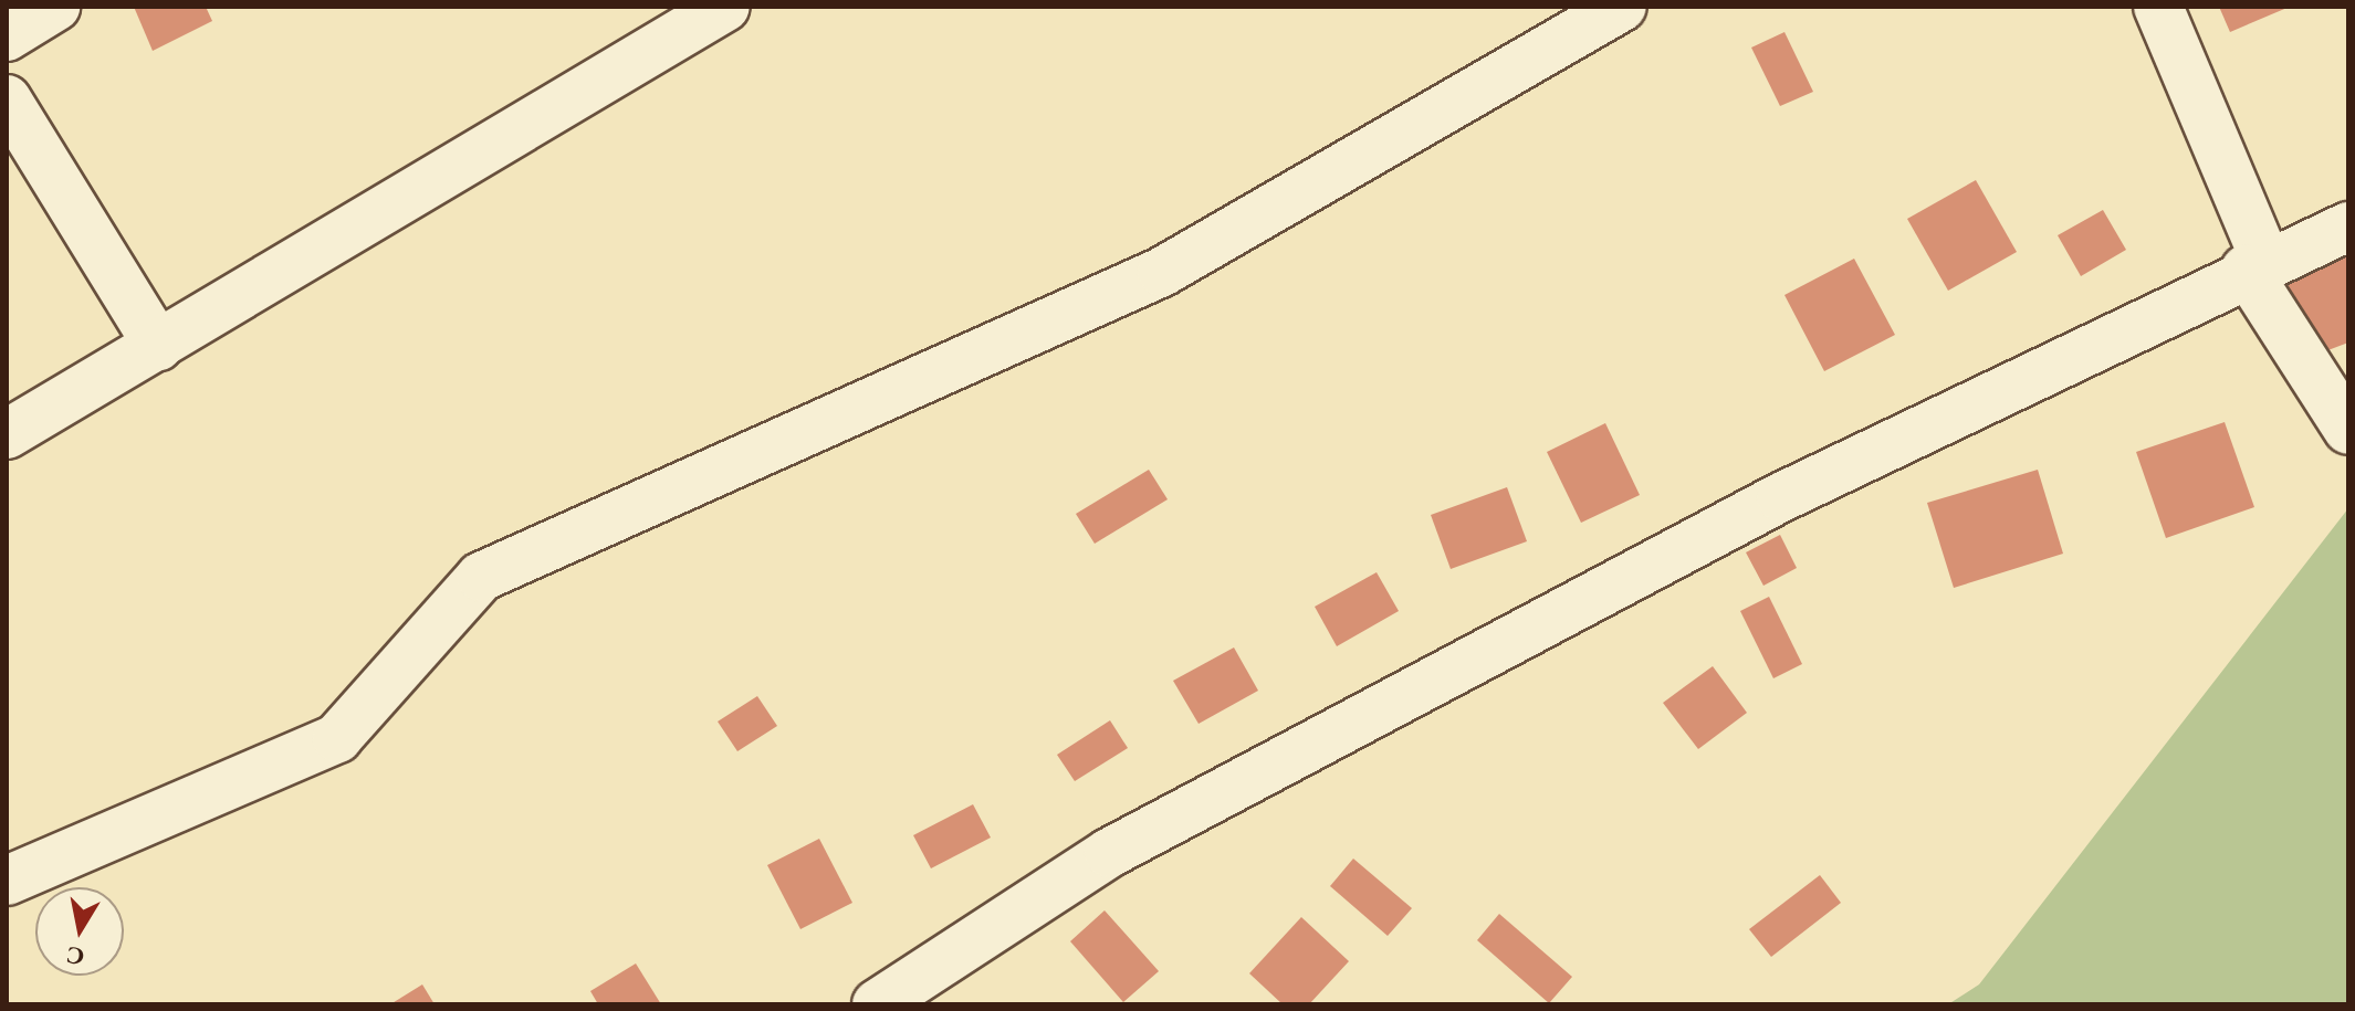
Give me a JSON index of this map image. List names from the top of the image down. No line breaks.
{"north":"bottom"}
